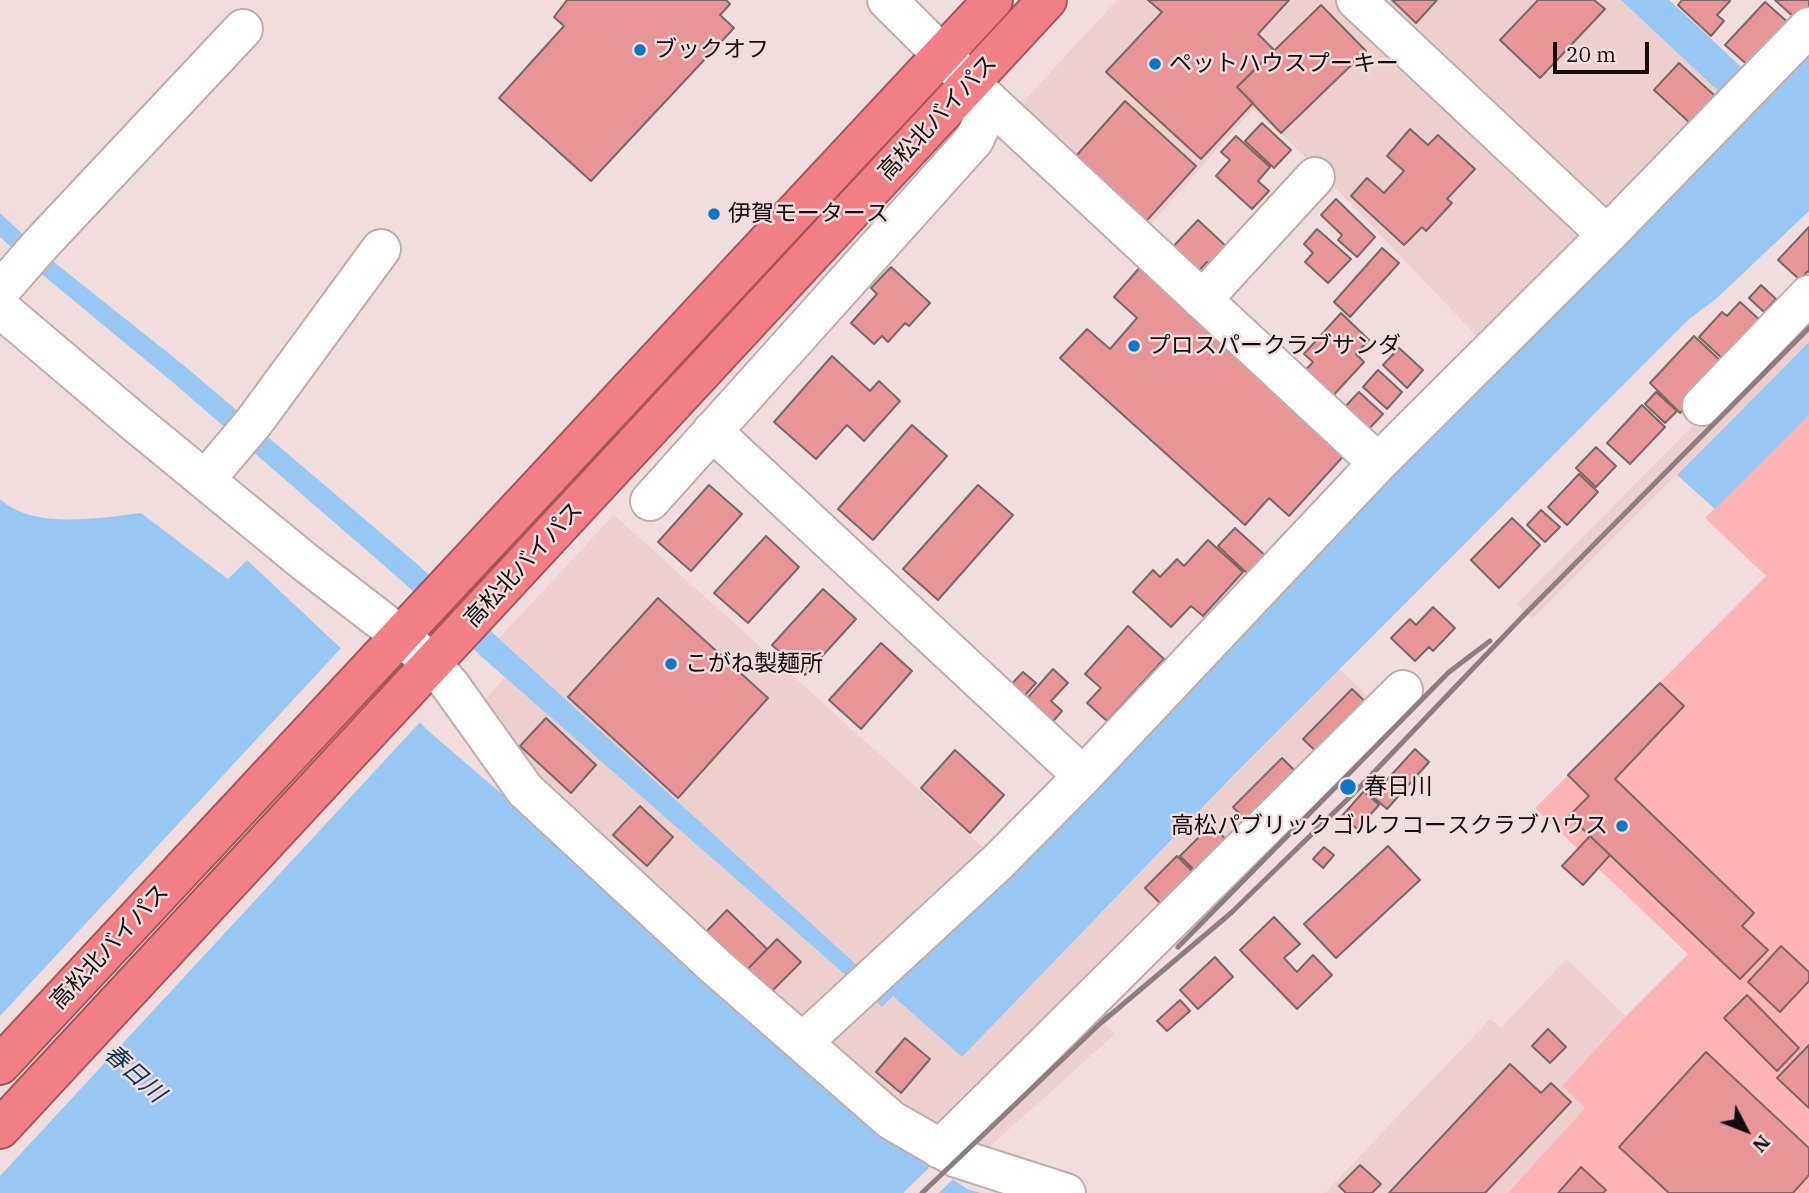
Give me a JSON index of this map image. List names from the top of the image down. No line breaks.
{"streets":{"highway":["高松北バイパス"]},"water":["春日川"],"places":["ブックオフ","ペットハウスプーキー","伊賀モータース","プロスパークラブサンダ","こがね製麺所","春日川","高松パブリックゴルフコースクラブハウス"],"scale_bar":"20 m","north":"bottom right"}
